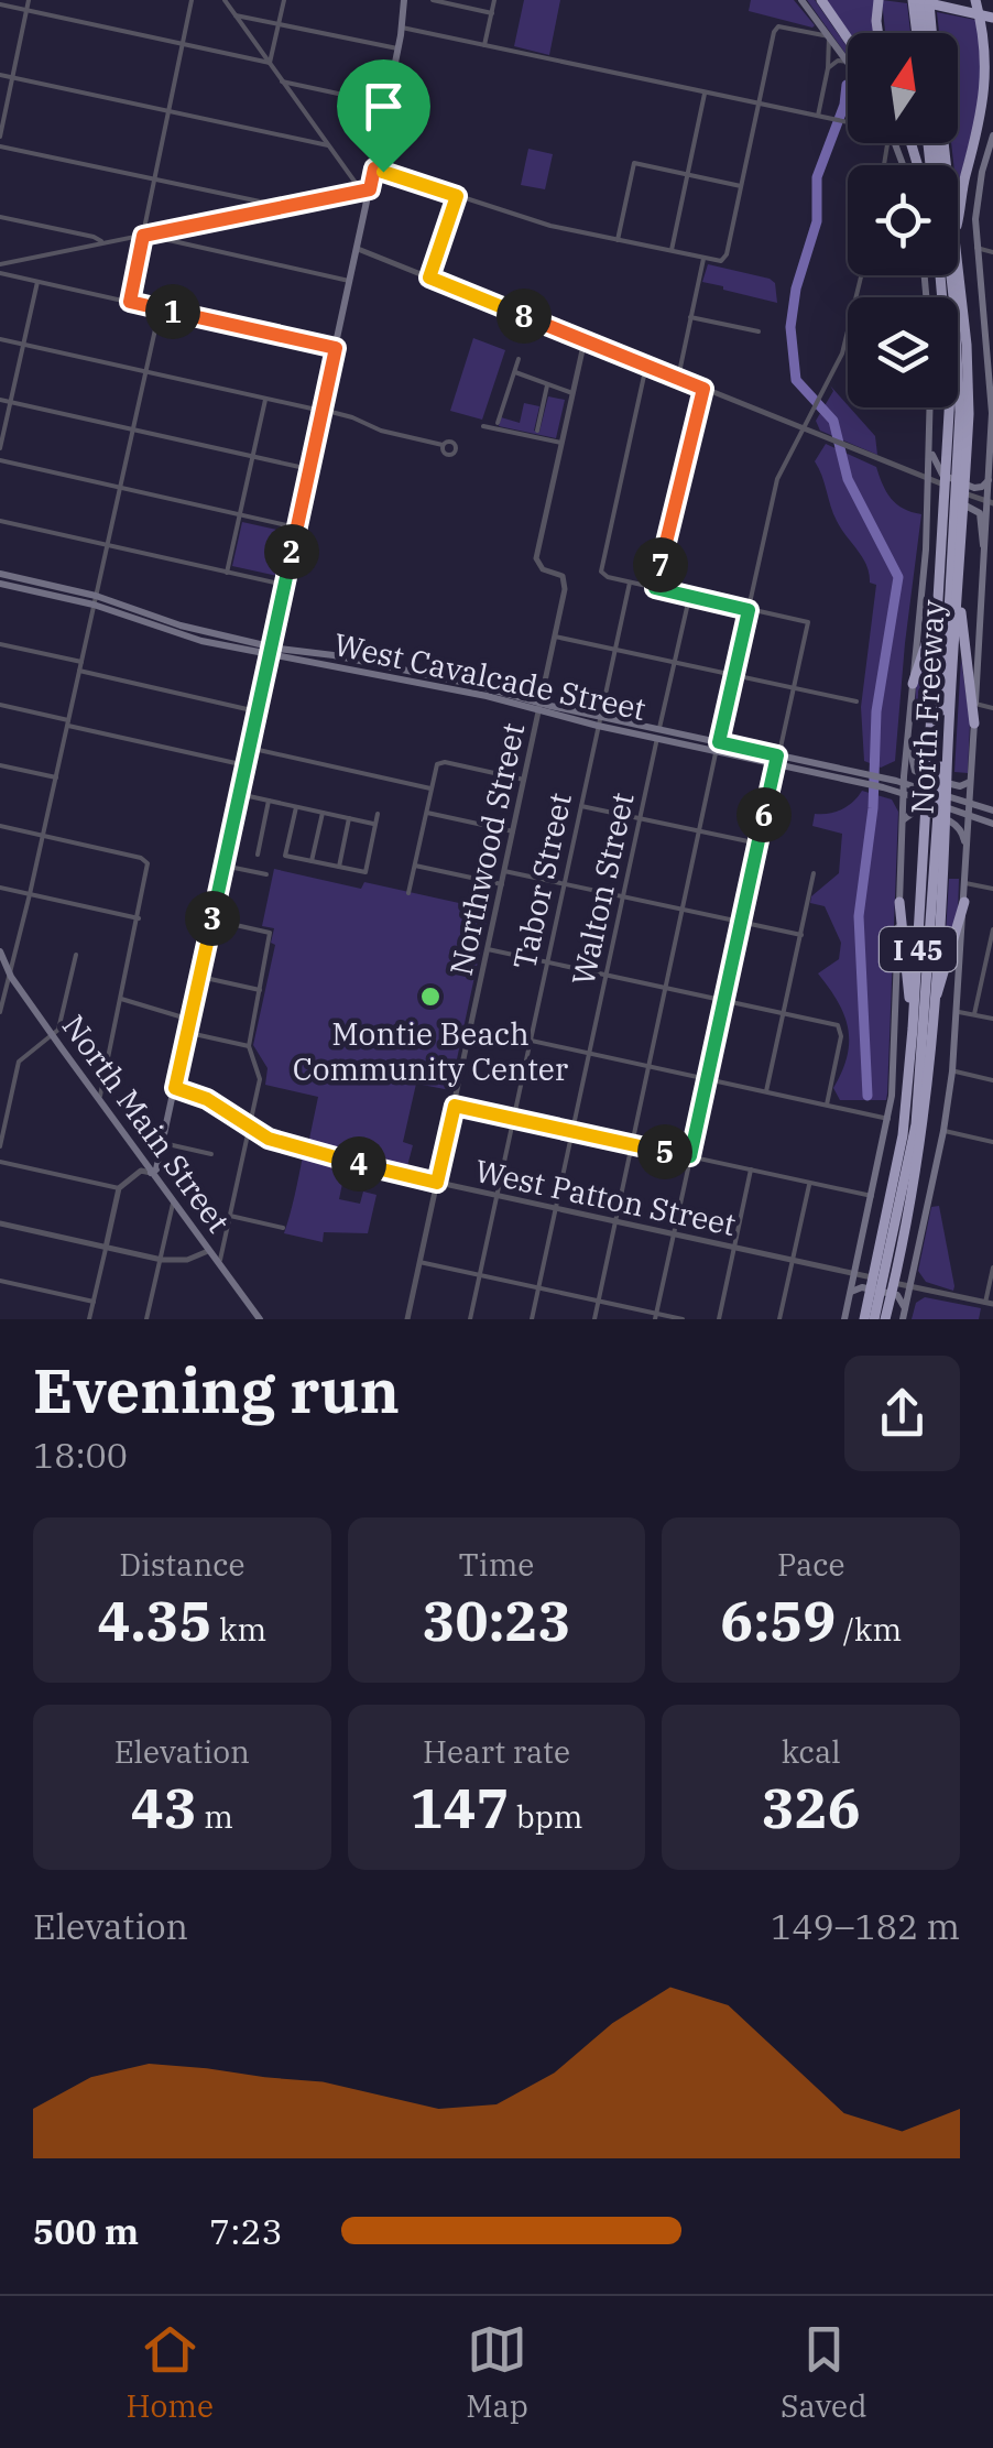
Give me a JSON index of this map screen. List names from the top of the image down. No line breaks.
{"streets":{"highway":["North Freeway","I 45"],"main road":["West Cavalcade Street","North Main Street"],"street":["Northwood Street","Tabor Street","Walton Street","West Patton Street"]},"crossings":[["West Cavalcade Street","Northwood Street"],["West Cavalcade Street","Tabor Street"],["West Cavalcade Street","Walton Street"],["Northwood Street","West Patton Street"],["Tabor Street","West Patton Street"],["Walton Street","West Patton Street"]],"places":["Montie Beach Community Center"],"north":"top","page":{"pins":["1","8","2","7","6","3","5","4"],"heading":["Evening run","18:00"],"stats":[["Distance","4.35 km"],["Time","30:23"],["Pace","6:59 /km"],["Elevation","43 m"],["Heart rate","147 bpm"],["kcal","326"]],"chart":["Elevation","149–182 m"],"list":[{"name":"500 m","note":"7:23"}],"tabs":["Home","Map","Saved"]}}
